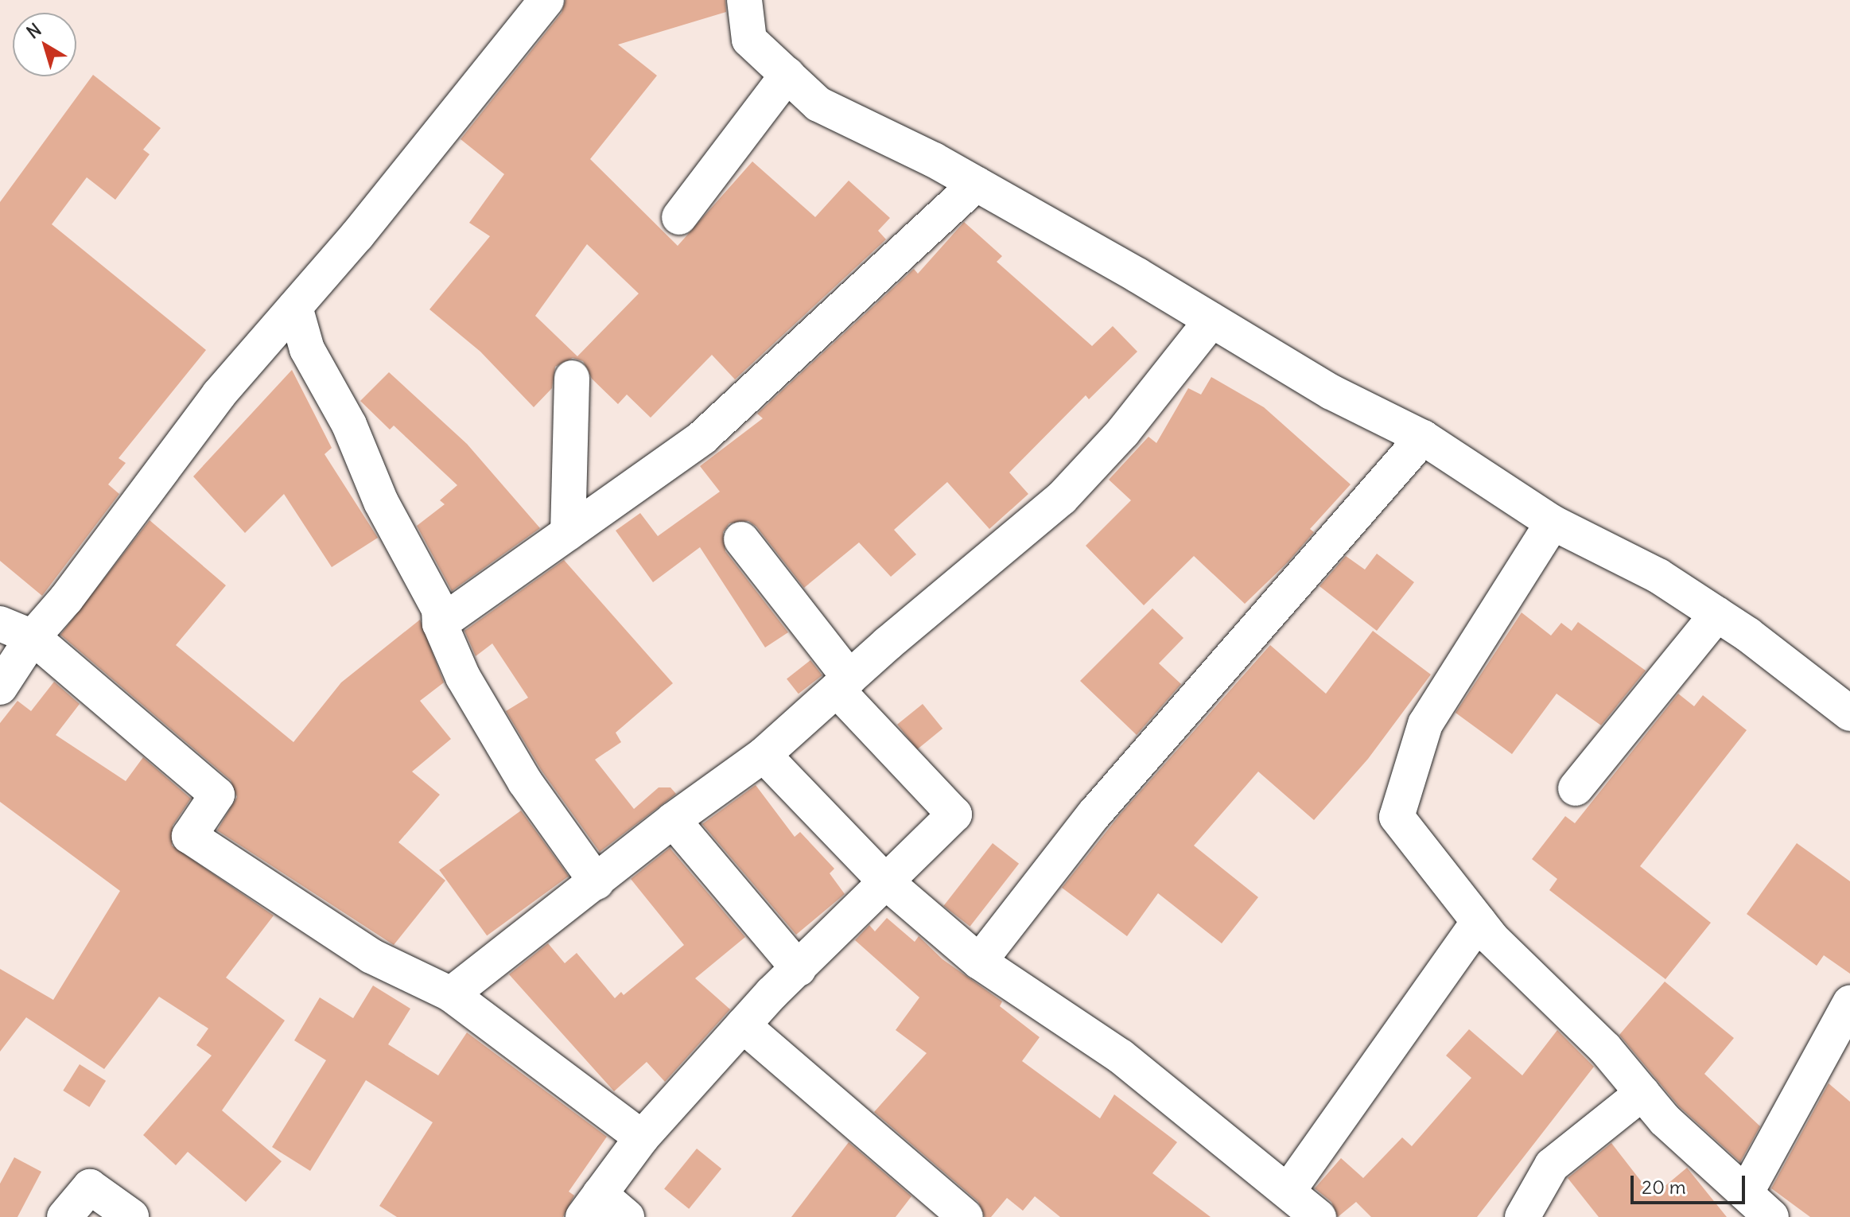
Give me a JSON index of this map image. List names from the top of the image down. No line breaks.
{"scale_bar":"20 m","north":"top left"}
